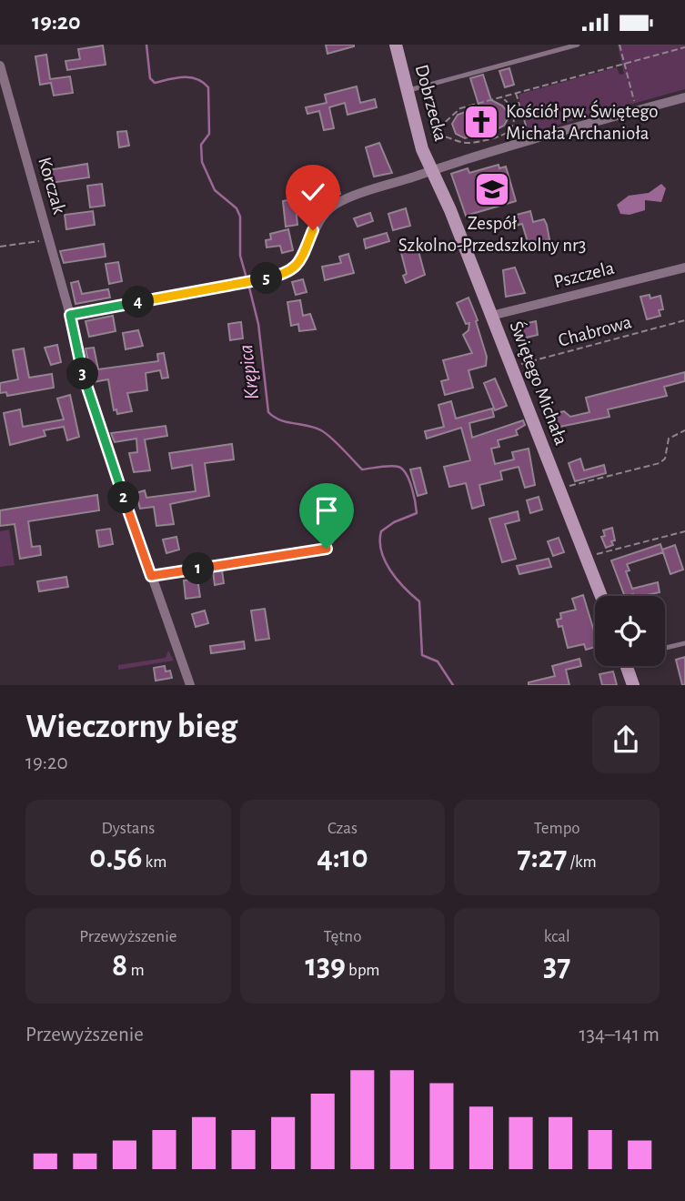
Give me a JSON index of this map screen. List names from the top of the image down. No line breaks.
{"streets":{"street":["Dobrzecka","Korczak","Pszczela","Świętego Michała"],"path":["Chabrowa"]},"crossings":[["Dobrzecka","Świętego Michała"],["Pszczela","Świętego Michała"],["Chabrowa","Świętego Michała"]],"water":["Krępica"],"places":{"church":["Kościół pw. Świętego Michała Archanioła"],"school or university":["Zespół Szkolno-Przedszkolny nr3"]},"page":{"status":"19:20","pins":["5","4","3","2","1"],"heading":["Wieczorny bieg","19:20"],"stats":[["Dystans","0.56 km"],["Czas","4:10"],["Tempo","7:27 /km"],["Przewyższenie","8 m"],["Tętno","139 bpm"],["kcal","37"]],"chart":["Przewyższenie","134–141 m"]}}
